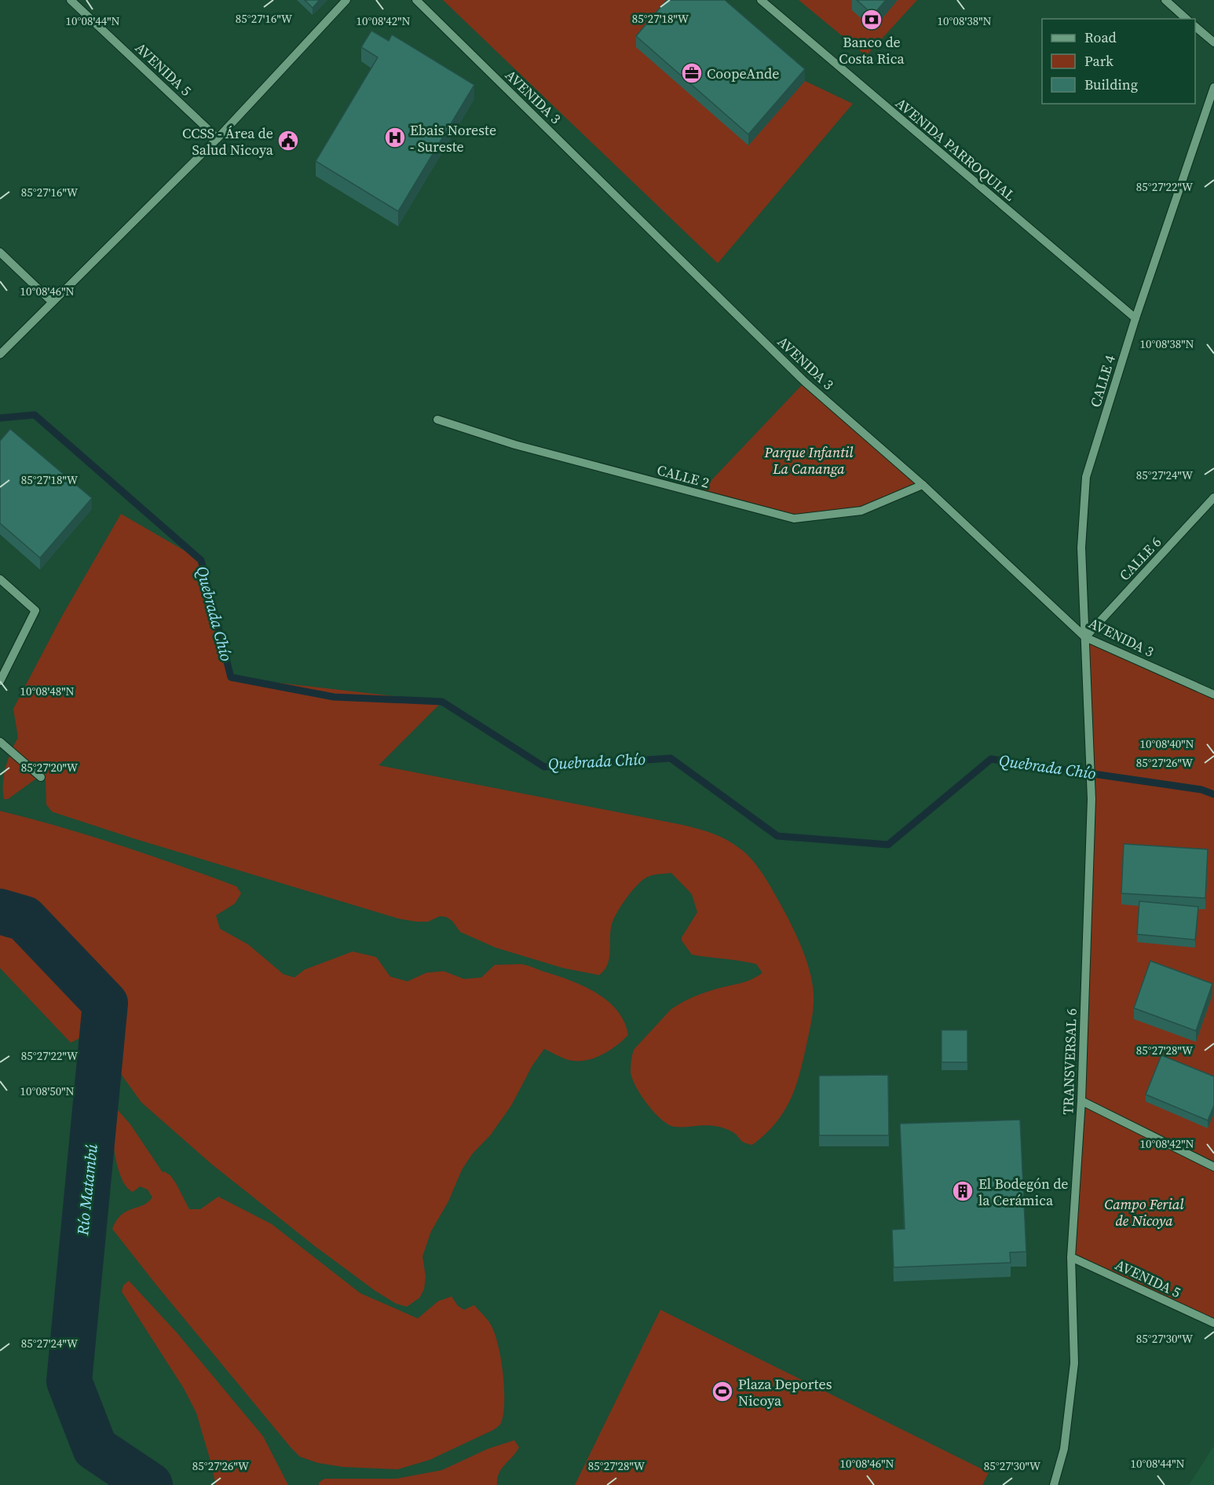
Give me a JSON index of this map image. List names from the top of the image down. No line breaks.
{"streets":{"street":["AVENIDA 5","AVENIDA 3","AVENIDA PARROQUIAL","CALLE 4","CALLE 2","CALLE 6","TRANSVERSAL 6"]},"crossings":[["AVENIDA 5","TRANSVERSAL 6"],["AVENIDA 3","CALLE 4"],["AVENIDA 3","CALLE 2"],["AVENIDA 3","CALLE 6"],["AVENIDA 3","TRANSVERSAL 6"],["AVENIDA PARROQUIAL","CALLE 4"],["CALLE 4","CALLE 6"],["CALLE 4","TRANSVERSAL 6"],["CALLE 6","TRANSVERSAL 6"]],"water":["Quebrada Chío","Río Matambú"],"parks":["Parque Infantil La Cananga","Campo Ferial de Nicoya"],"places":{"bank":["Banco de Costa Rica"],"office":["CoopeAnde"],"hospital":["Ebais Noreste - Sureste"],"public building":["CCSS - Área de Salud Nicoya"],"building":["El Bodegón de la Cerámica"],"sports":["Plaza Deportes Nicoya"]},"legend":["Road","Park","Building"],"coordinates":["85°27'16\"W","85°27'18\"W","10°08'44\"N","10°08'42\"N","10°08'38\"N","85°27'22\"W","10°08'46\"N","85°27'24\"W","10°08'48\"N","10°08'40\"N","85°27'26\"W","85°27'20\"W","85°27'28\"W","10°08'50\"N","85°27'30\"W"]}
